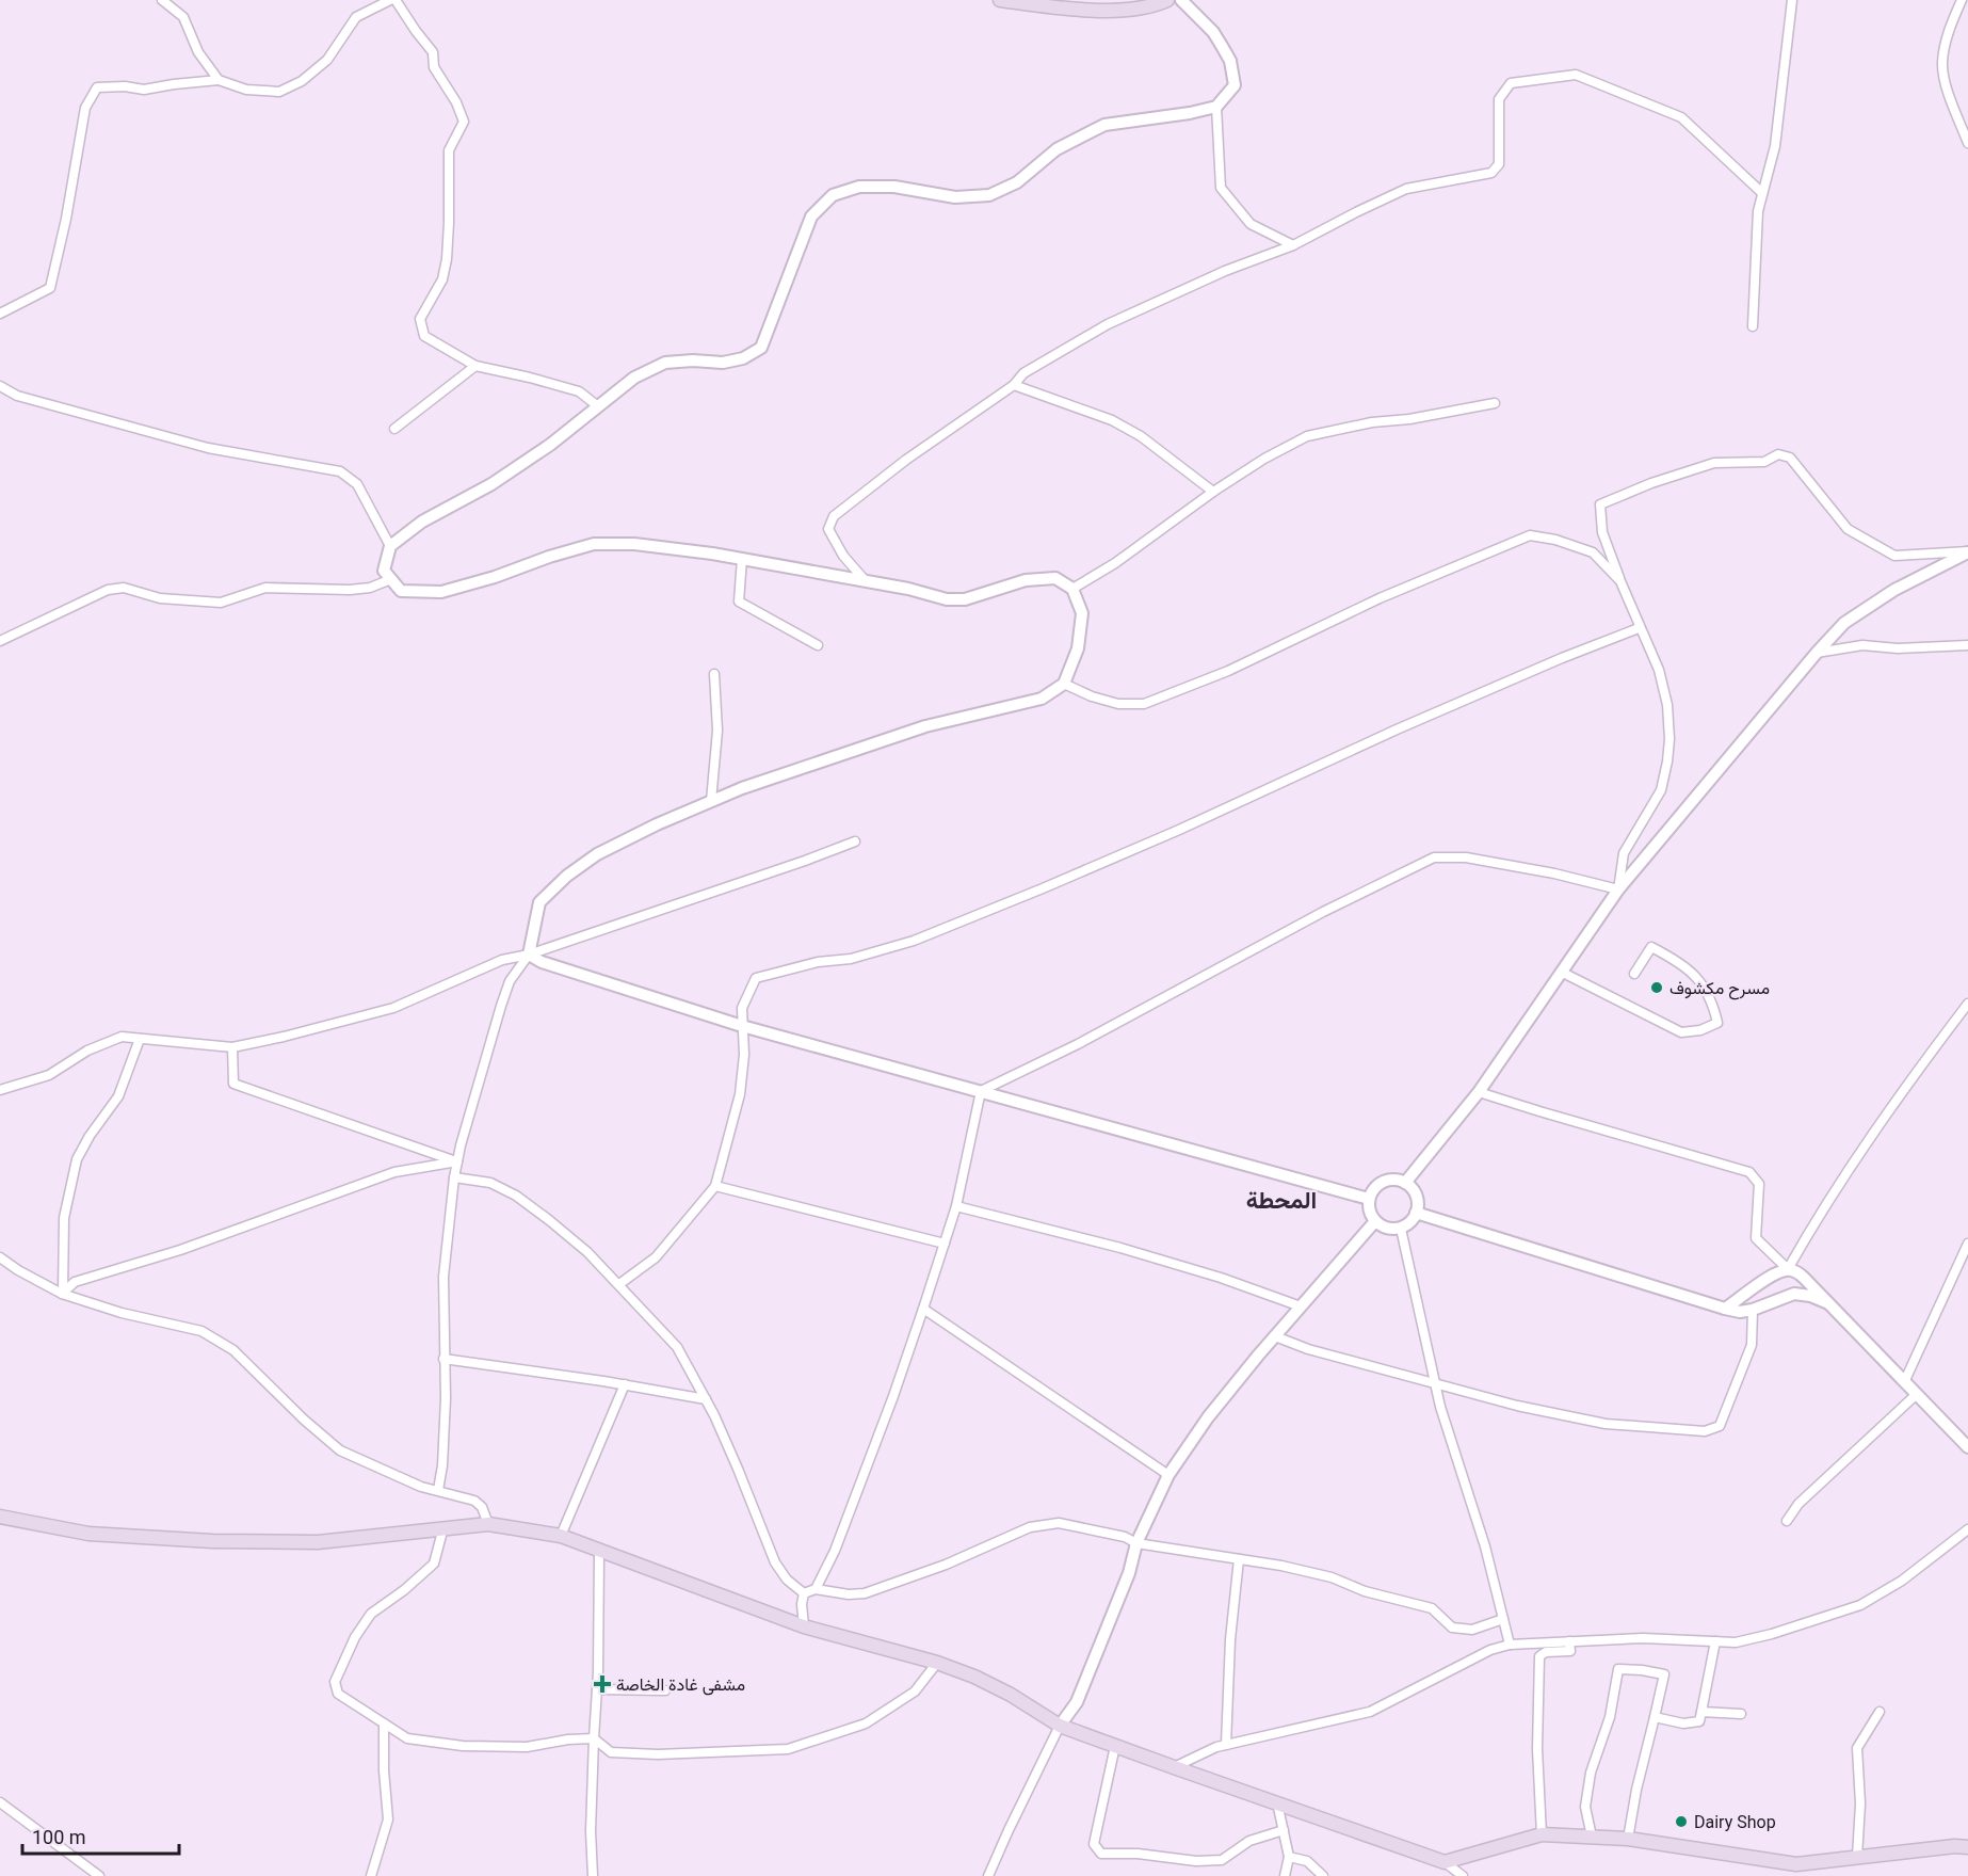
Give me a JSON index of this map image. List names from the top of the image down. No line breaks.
{"districts":["المحطة"],"places":{"other":["مسرح مكشوف","Dairy Shop"],"health":["مشفى غادة الخاصة"]},"scale_bar":"100 m"}
